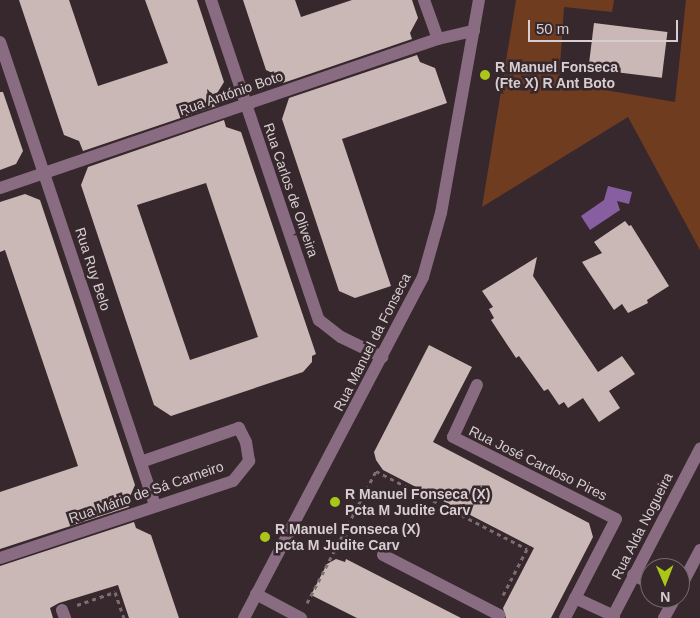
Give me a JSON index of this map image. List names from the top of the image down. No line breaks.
{"streets":{"street":["Rua António Boto","Rua Carlos de Oliveira","Rua Ruy Belo","Rua Manuel da Fonseca","Rua José Cardoso Pires","Rua Mário de Sá Carneiro","Rua Alda Nogueira"]},"crossings":[["Rua António Boto","Rua Carlos de Oliveira"],["Rua António Boto","Rua Ruy Belo"],["Rua António Boto","Rua Manuel da Fonseca"],["Rua Carlos de Oliveira","Rua Manuel da Fonseca"],["Rua Ruy Belo","Rua Mário de Sá Carneiro"]],"places":["R Manuel Fonseca (Fte X) R Ant Boto","R Manuel Fonseca (X) Pcta M Judite Carv","R Manuel Fonseca (X) pcta M Judite Carv"],"scale_bar":"50 m","north":"bottom"}
